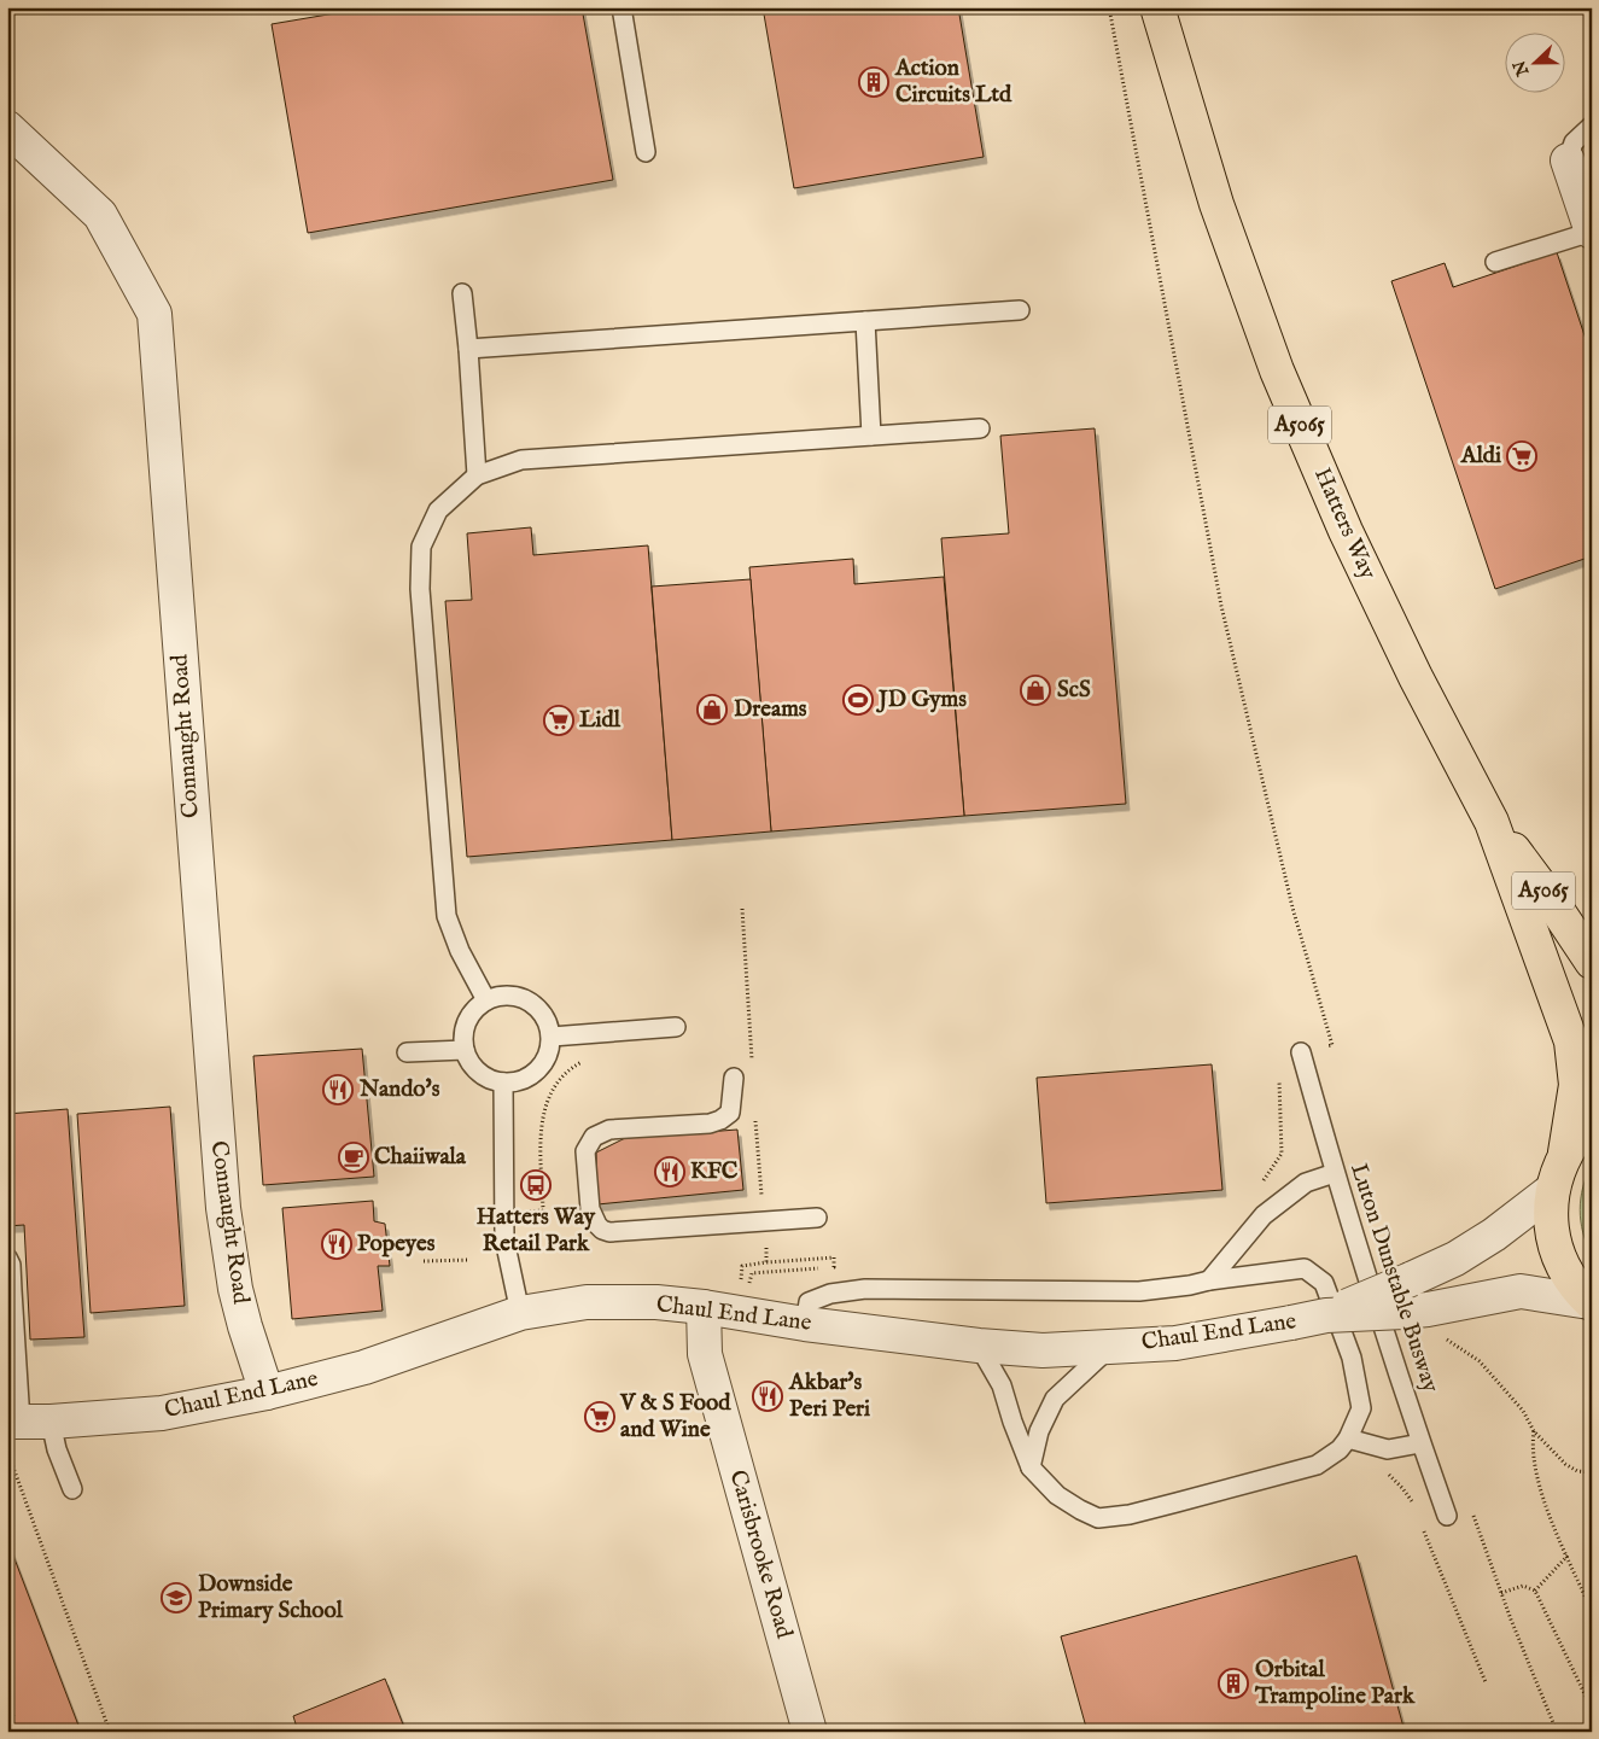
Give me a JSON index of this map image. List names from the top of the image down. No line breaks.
{"streets":{"main road":["A5065","Hatters Way"],"street":["Connaught Road","Chaul End Lane","Carisbrooke Road"],"lane":["Luton Dunstable Busway"]},"crossings":[["Connaught Road","Chaul End Lane"],["Chaul End Lane","Carisbrooke Road"]],"places":{"building":["Action Circuits Ltd","Orbital Trampoline Park"],"supermarket":["Aldi","Lidl","V & S Food and Wine"],"shop":["ScS","Dreams"],"sports":["JD Gyms"],"restaurant":["Nando's","KFC","Popeyes","Akbar's Peri Peri"],"cafe":["Chaiiwala"],"bus stop":["Hatters Way Retail Park"],"school or university":["Downside Primary School"]},"north":"left"}
